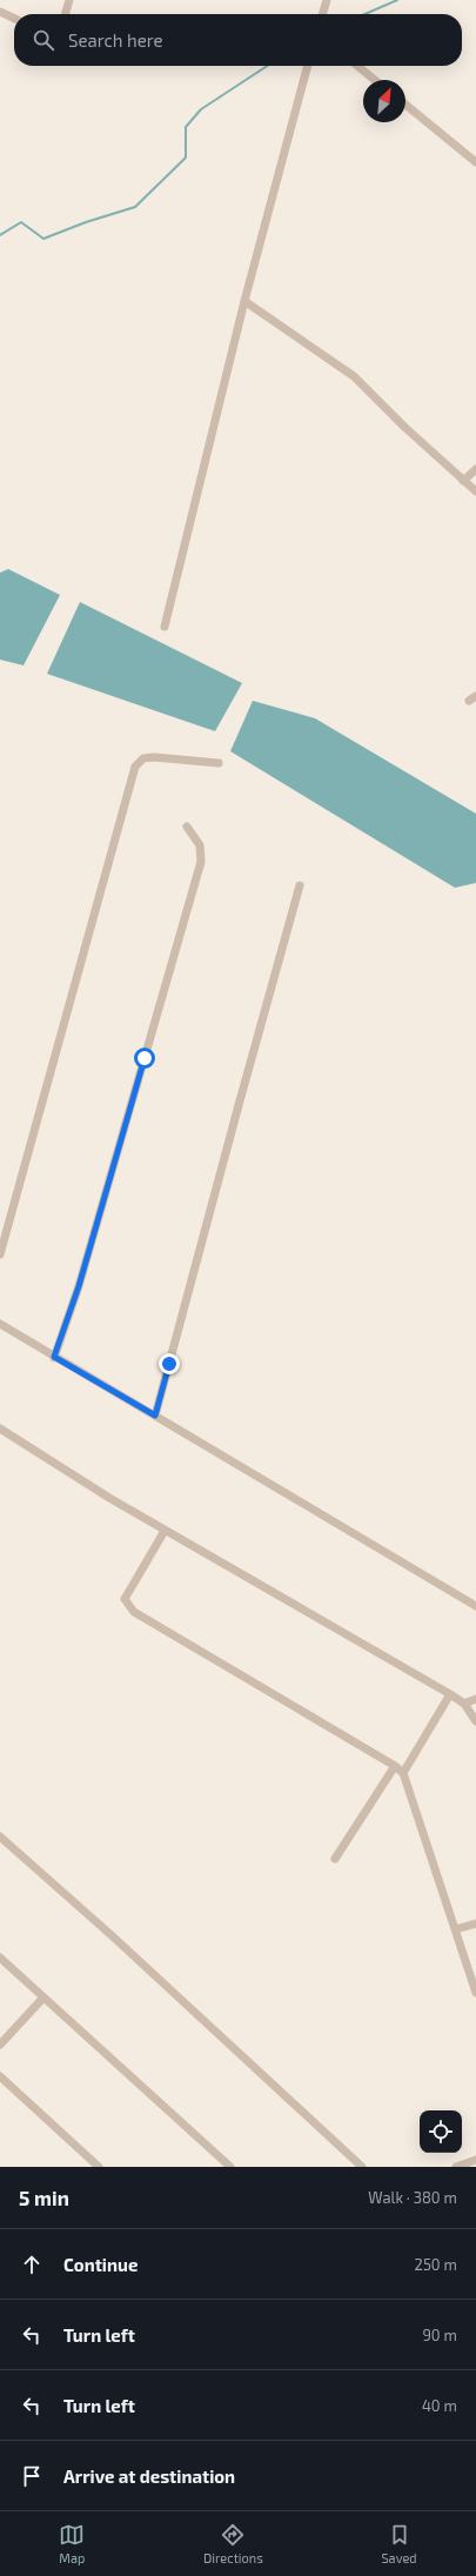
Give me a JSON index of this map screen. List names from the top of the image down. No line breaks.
{"north":"top right","page":{"search":"Search here","heading":["5 min","Walk · 380 m"],"list":[["Continue","250 m"],["Turn left","90 m"],["Turn left","40 m"],"Arrive at destination"],"nav":["Map","Directions","Saved"]}}
